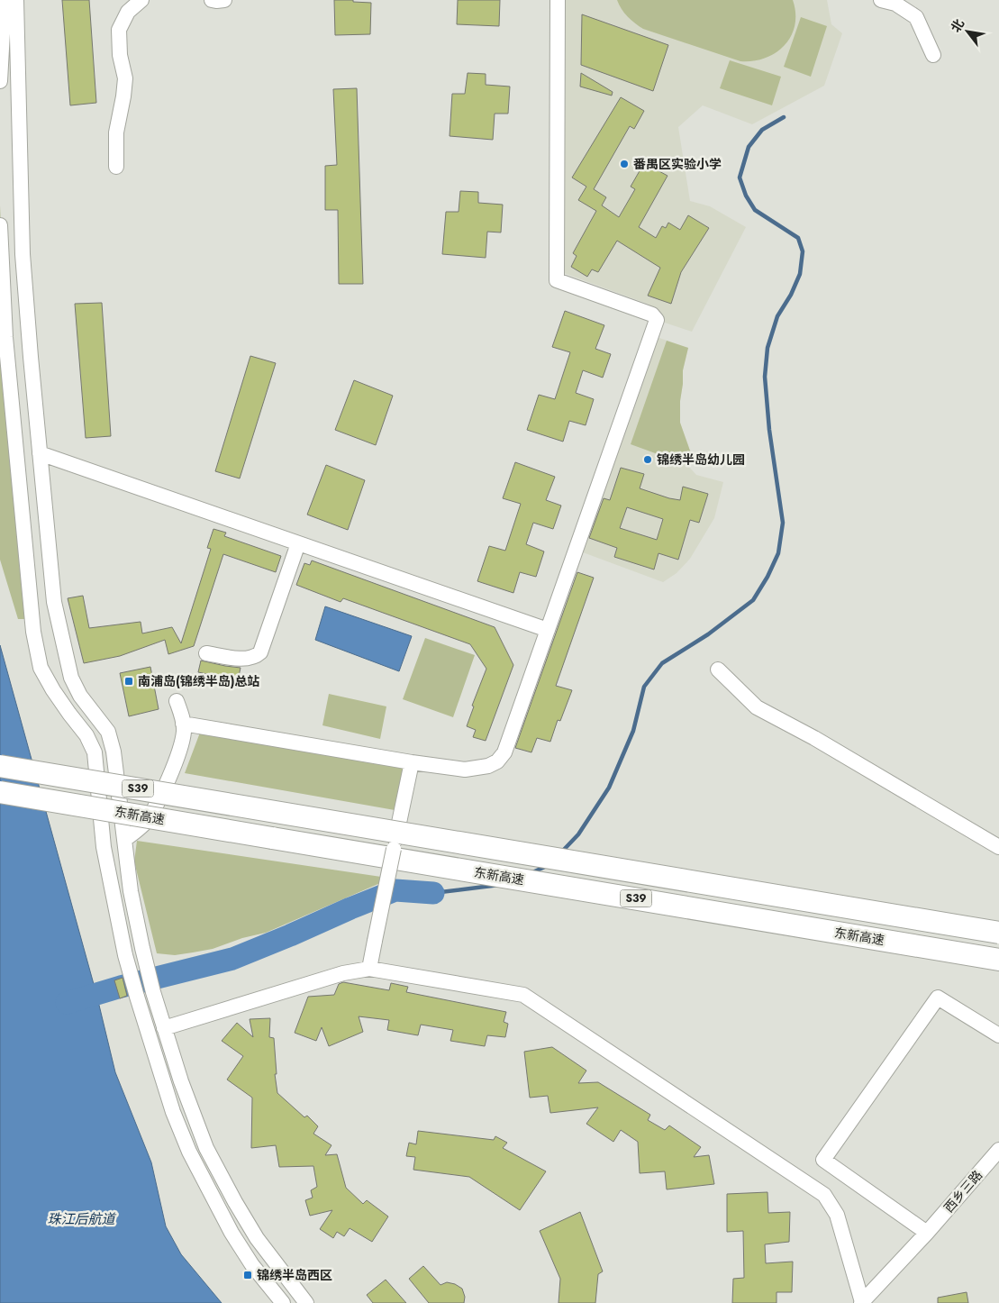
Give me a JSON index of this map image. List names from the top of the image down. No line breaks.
{"streets":{"highway":["S39","东新高速"],"street":["西乡三路"]},"water":["珠江后航道"],"places":{"other":["番禺区实验小学","锦绣半岛幼儿园"],"transit":["南浦岛(锦绣半岛)总站","锦绣半岛西区"]},"north":"top left"}
